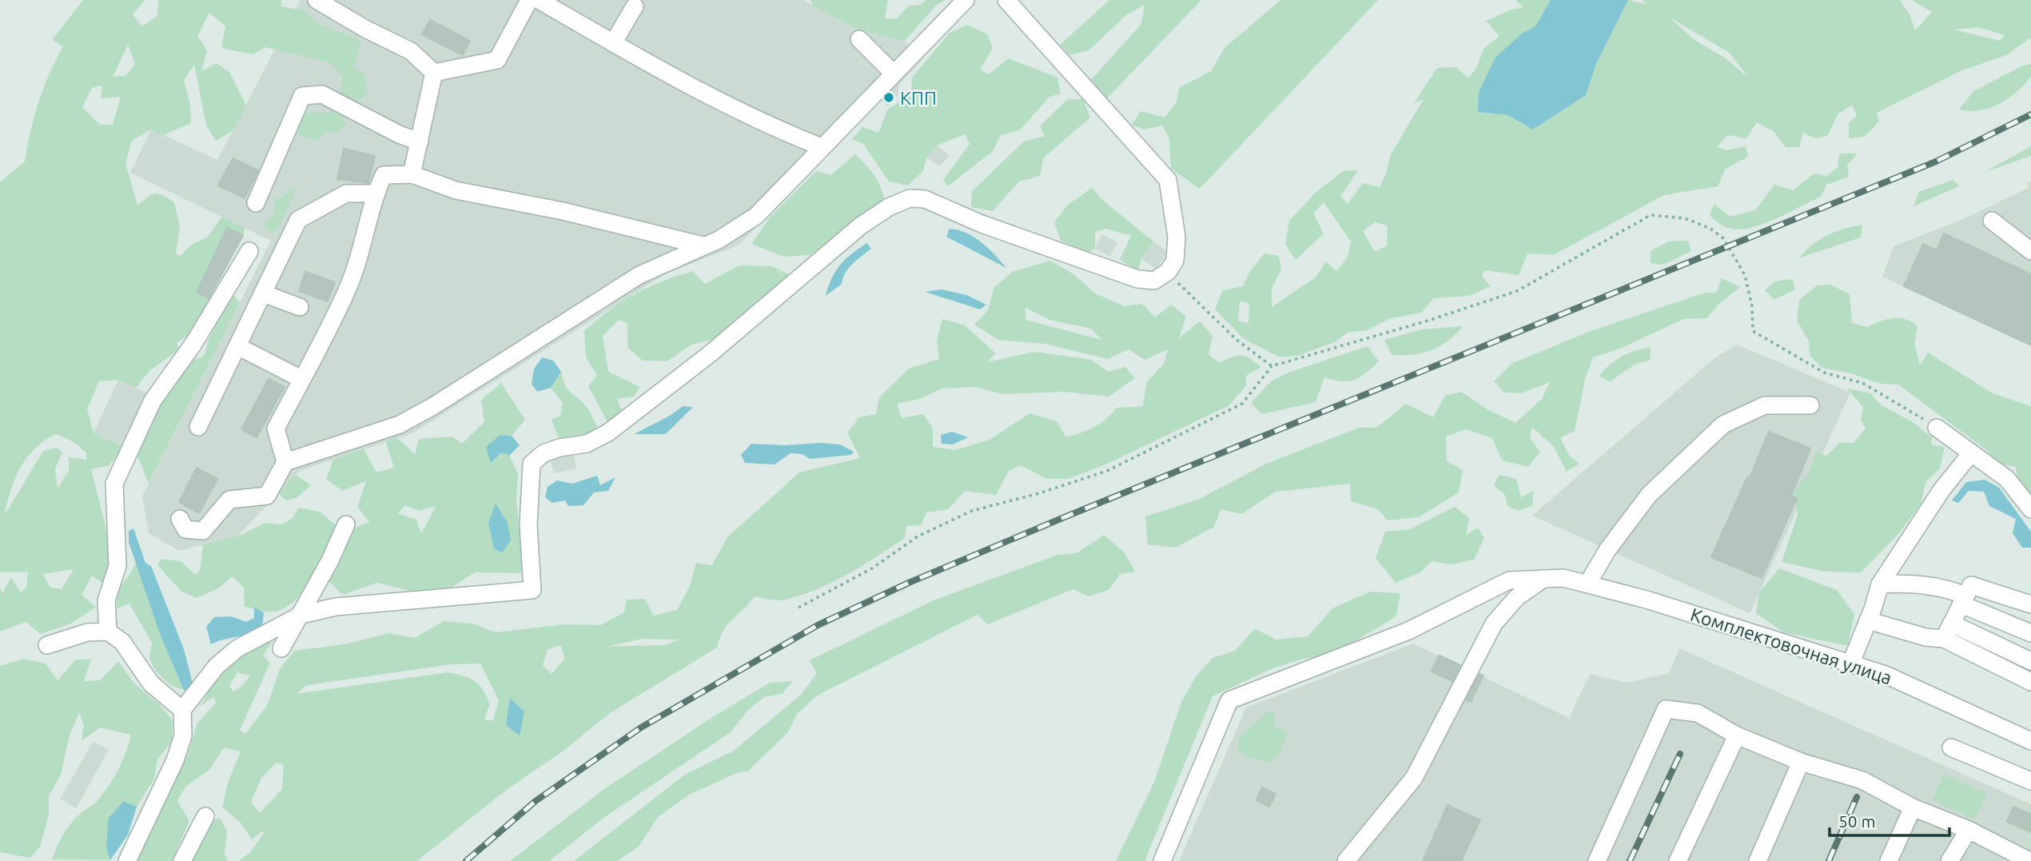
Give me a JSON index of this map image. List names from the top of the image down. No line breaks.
{"streets":{"street":["Комплектовочная улица"]},"places":["КПП"],"scale_bar":"50 m"}
